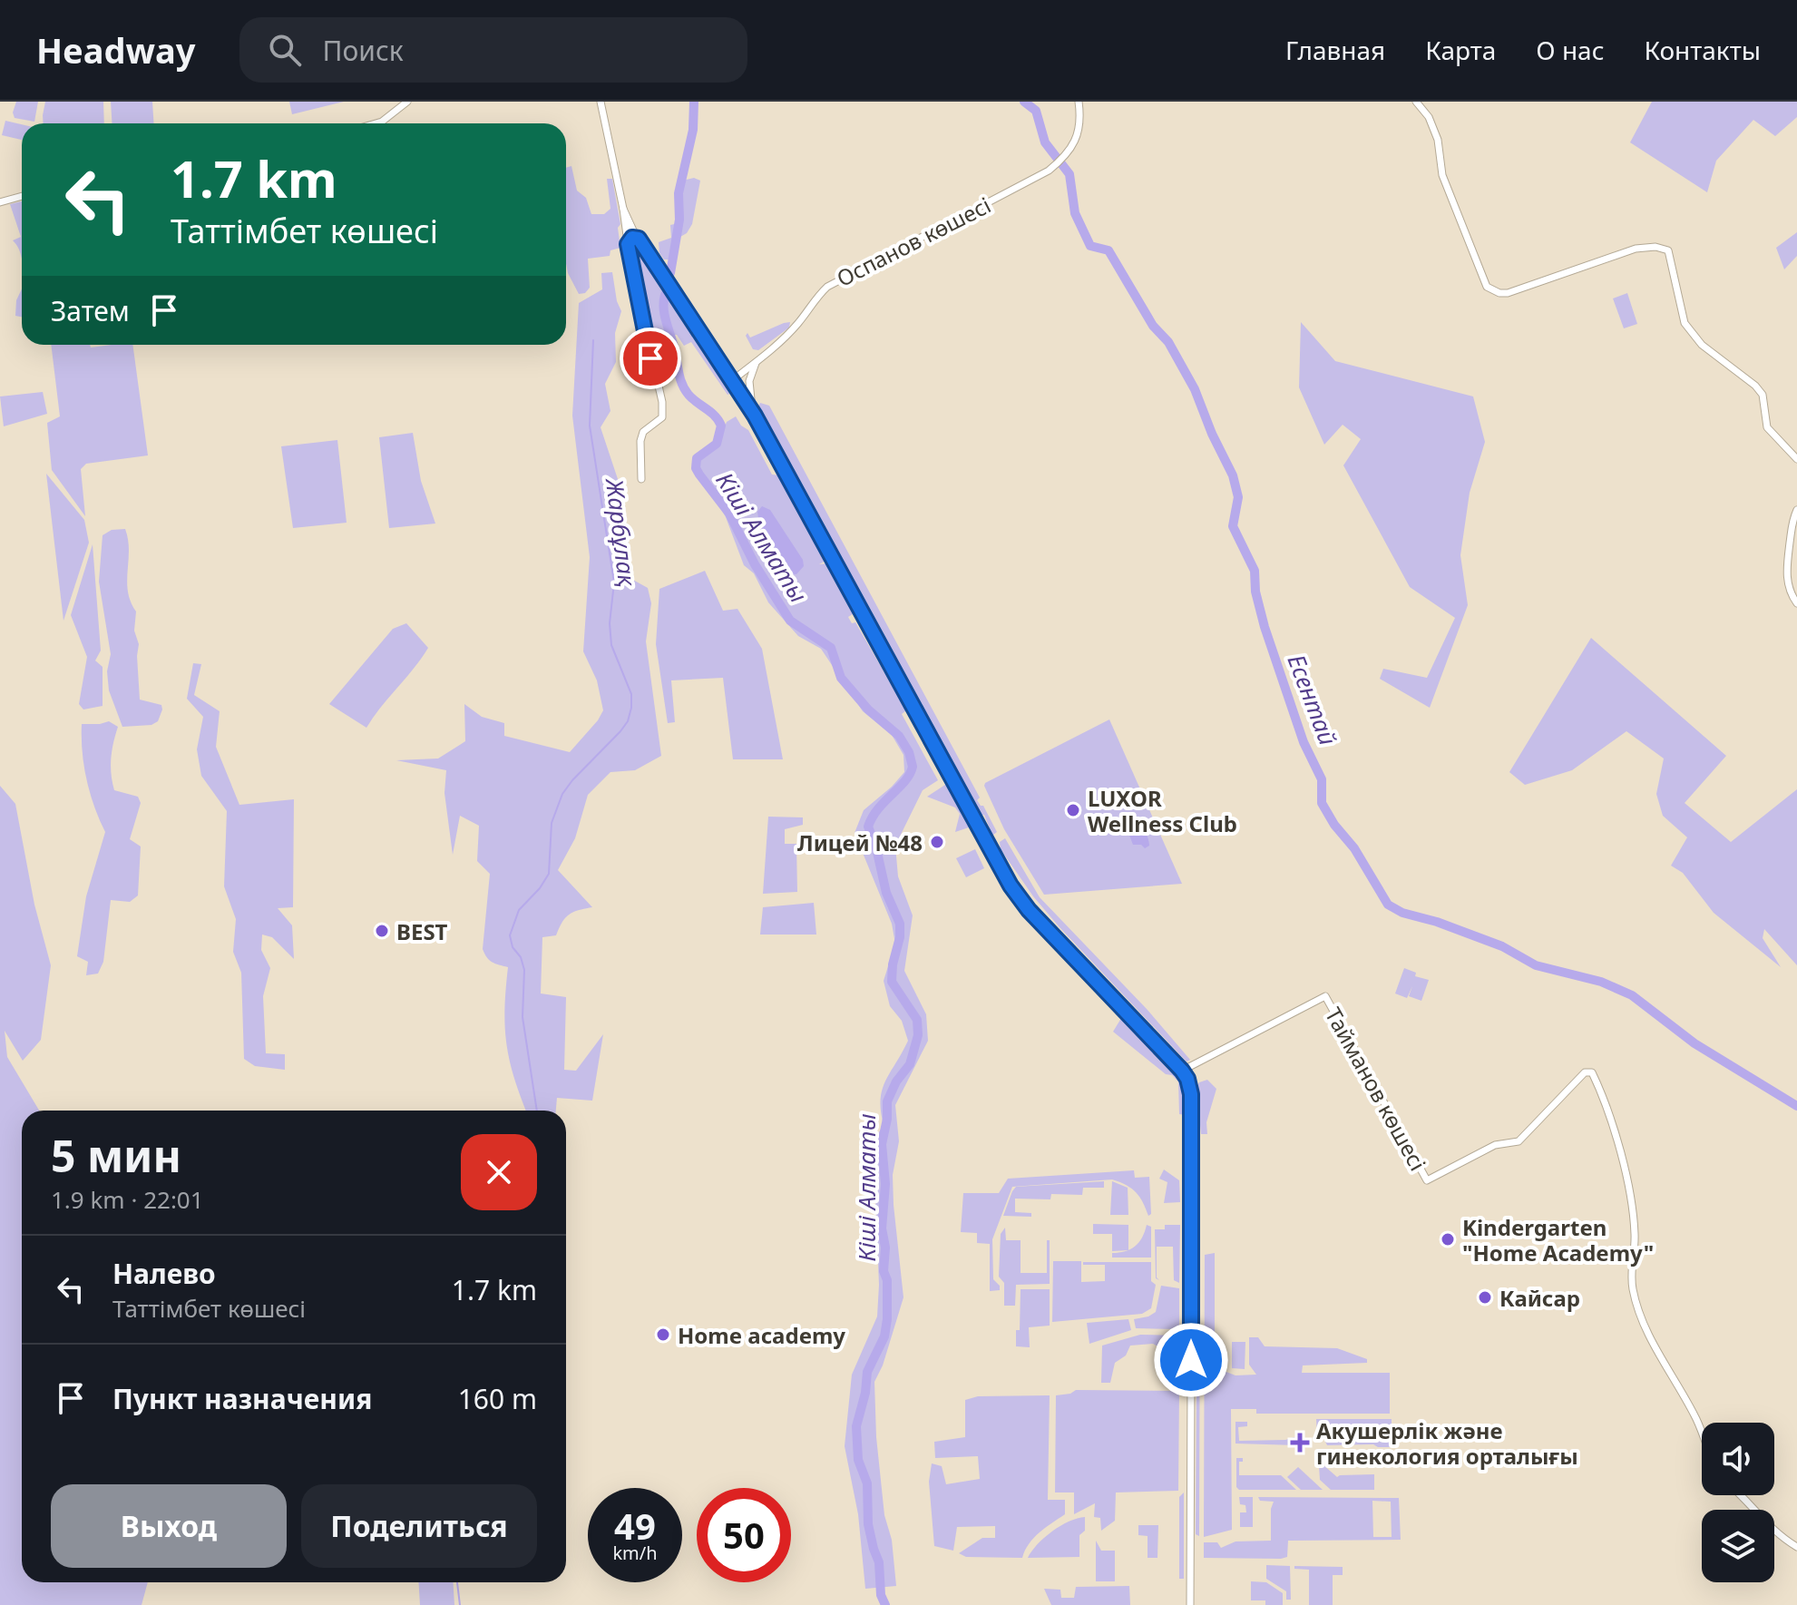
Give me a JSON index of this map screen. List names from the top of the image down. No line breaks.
{"streets":{"street":["Оспанов көшесі","Тайманов көшесі"]},"water":["Жарбұлақ","Кіші Алматы","Есентай"],"places":{"other":["LUXOR Wellness Club","Лицей №48","BEST","Kindergarten \"Home Academy\"","Кайсар","Home academy"],"health":["Акушерлік және гинекология орталығы"]},"page":{"header":"Headway","search":"Поиск","nav":["Главная","Карта","О нас","Контакты"],"turn":["1.7 km","Таттімбет көшесі"],"then":"Затем","heading":["5 мин","1.9 km · 22:01"],"list":[{"name":"Налево","note":"Таттімбет көшесі","value":"1.7 km"},{"name":"Пункт назначения","value":"160 m"}],"buttons":["Выход","Поделиться"],"speed":"49 km/h","limit":"50"}}
